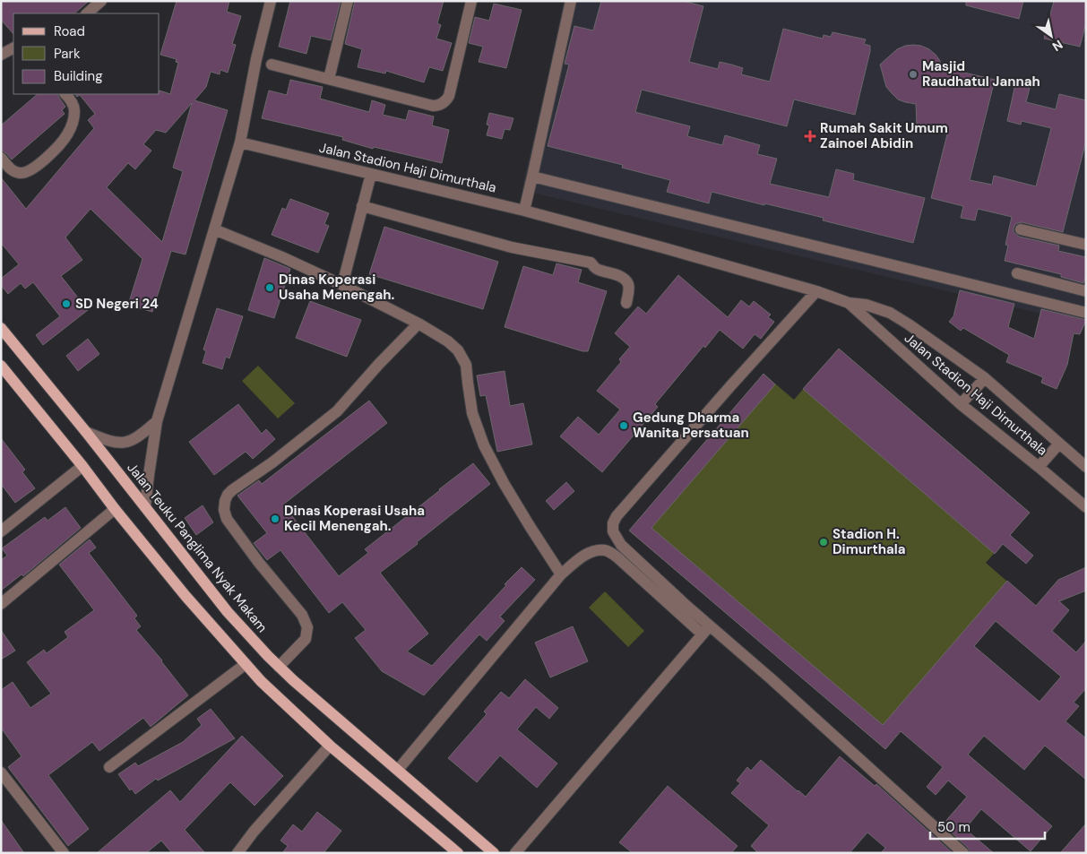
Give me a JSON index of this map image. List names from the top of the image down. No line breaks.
{"streets":{"main road":["Jalan Teuku Panglima Nyak Makam"],"street":["Jalan Stadion Haji Dimurthala"]},"places":{"other":["Masjid Raudhatul Jannah","Dinas Koperasi Usaha Menengah.","SD Negeri 24","Gedung Dharma Wanita Persatuan","Dinas Koperasi Usaha Kecil Menengah.","Stadion H. Dimurthala"],"health":["Rumah Sakit Umum Zainoel Abidin"]},"legend":["Road","Park","Building"],"scale_bar":"50 m","north":"bottom right"}
